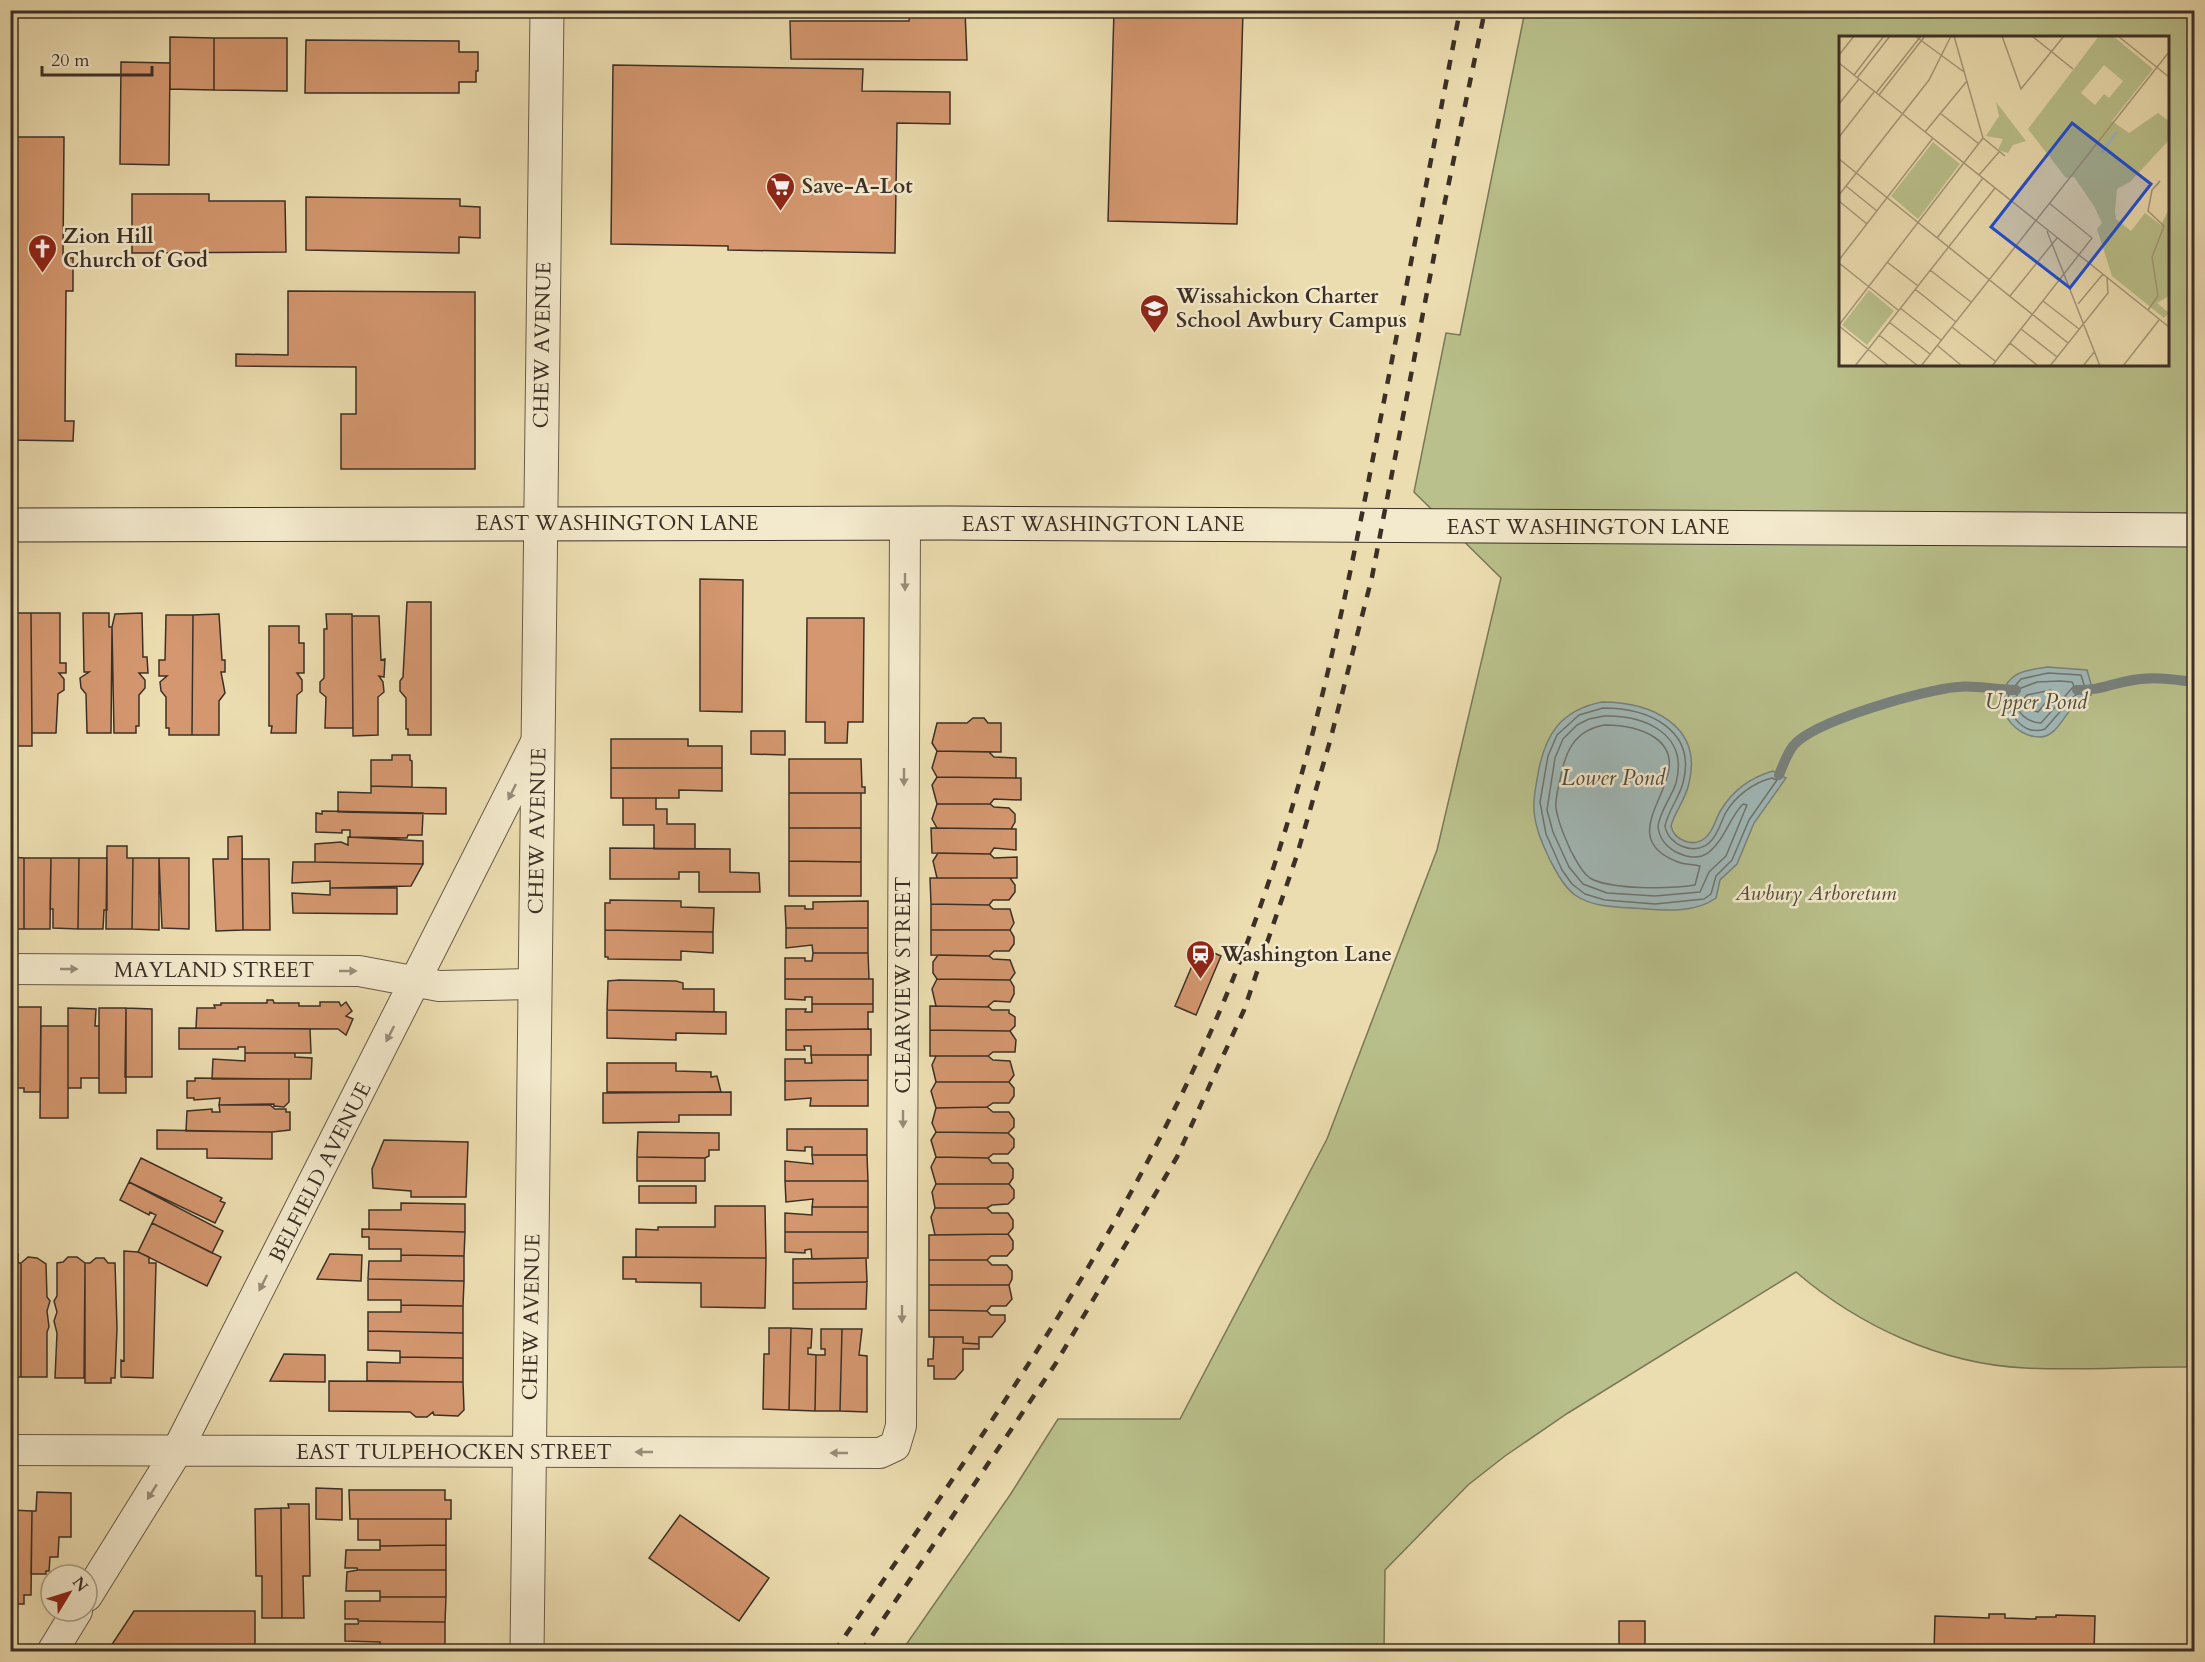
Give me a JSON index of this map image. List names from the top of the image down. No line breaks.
{"streets":{"main road":["CHEW AVENUE","EAST WASHINGTON LANE"],"street":["MAYLAND STREET","CLEARVIEW STREET","BELFIELD AVENUE","EAST TULPEHOCKEN STREET"]},"crossings":[["CHEW AVENUE","EAST WASHINGTON LANE"],["CHEW AVENUE","MAYLAND STREET"],["CHEW AVENUE","BELFIELD AVENUE"],["CHEW AVENUE","EAST TULPEHOCKEN STREET"],["EAST WASHINGTON LANE","CLEARVIEW STREET"],["MAYLAND STREET","BELFIELD AVENUE"],["CLEARVIEW STREET","EAST TULPEHOCKEN STREET"],["BELFIELD AVENUE","EAST TULPEHOCKEN STREET"]],"one_way":["MAYLAND STREET","CLEARVIEW STREET","BELFIELD AVENUE","EAST TULPEHOCKEN STREET"],"water":["Upper Pond","Lower Pond"],"parks":["Awbury Arboretum"],"places":{"supermarket":["Save-A-Lot"],"church":["Zion Hill Church of God"],"school or university":["Wissahickon Charter School Awbury Campus"],"station":["Washington Lane"]},"scale_bar":"20 m","north":"top right"}
